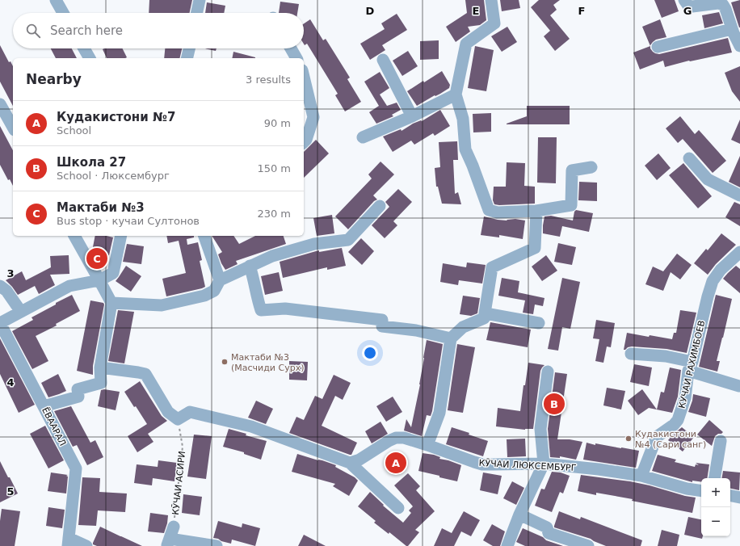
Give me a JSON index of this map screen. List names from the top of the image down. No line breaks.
{"streets":{"street":["КУЧАИ РАХИМБОЕВ","ЁВААРАЛ","КӮЧАИ ЛЮКСЕМБУРГ","КӮЧАИ АСИРИ"]},"crossings":[["КУЧАИ РАХИМБОЕВ","КӮЧАИ ЛЮКСЕМБУРГ"]],"places":["Мактаби №3 (Масчиди Сурх)","Кудакистони №4 (Сари санг)"],"page":{"search":"Search here","heading":["Nearby","3 results"],"list":[{"mark":"A","name":"Кудакистони №7","note":"School","value":"90 m"},{"mark":"B","name":"Школа 27","note":"School · Люксембург","value":"150 m"},{"mark":"C","name":"Мактаби №3","note":"Bus stop · кучаи Султонов","value":"230 m"}],"pins":["C","B","A"],"map_buttons":["+","−"]},"grid":{"columns":["D","E","F","G"],"rows":["3","4","5"]}}
